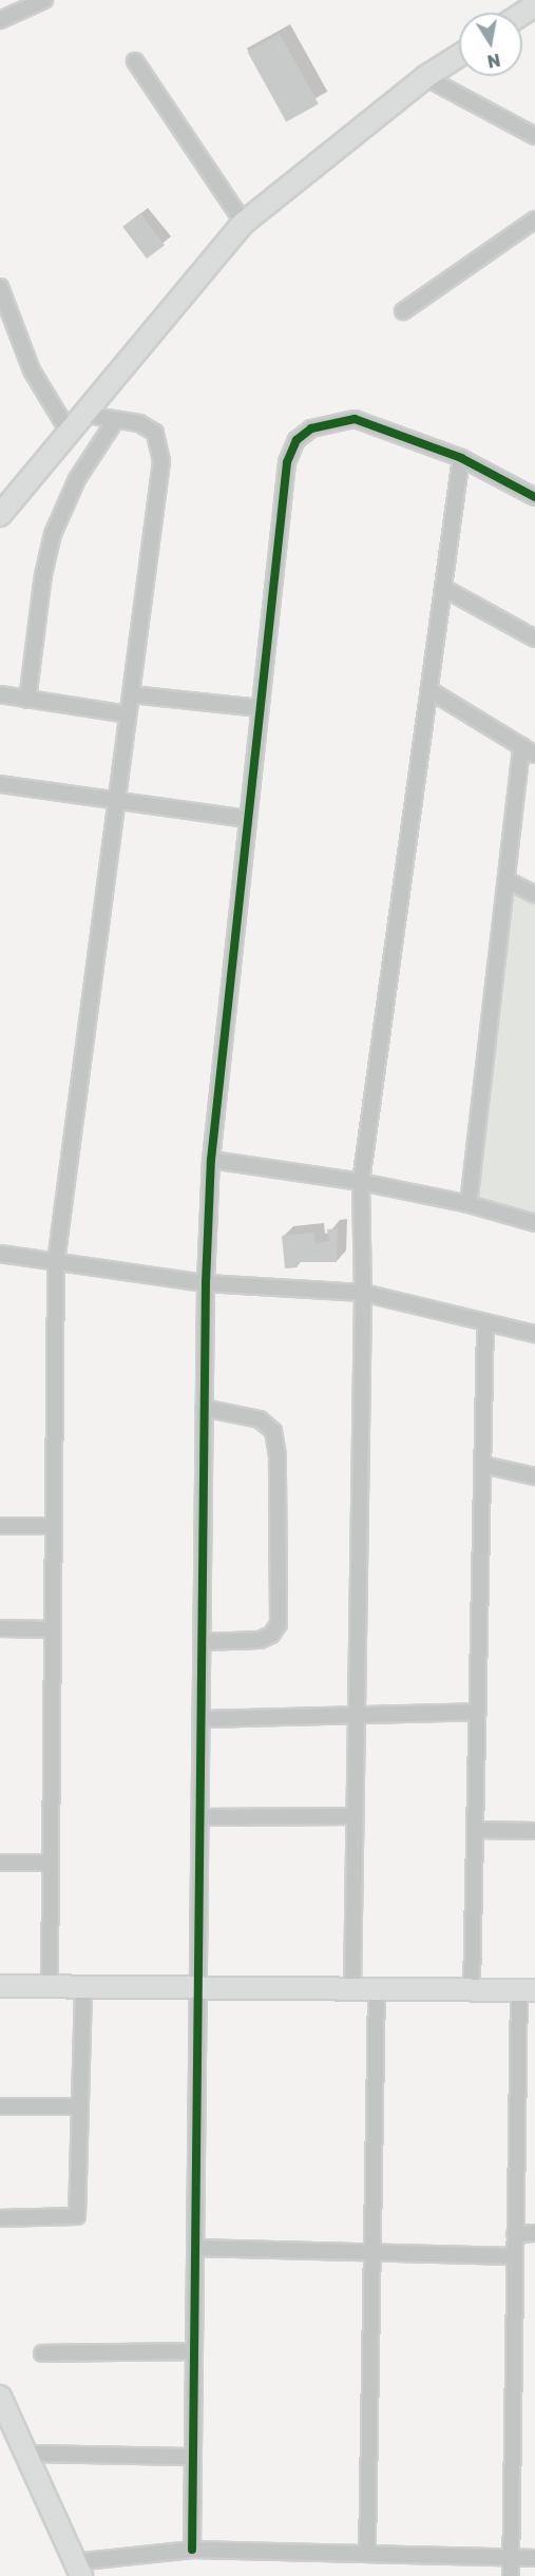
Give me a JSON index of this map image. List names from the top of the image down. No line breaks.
{"north":"bottom"}
